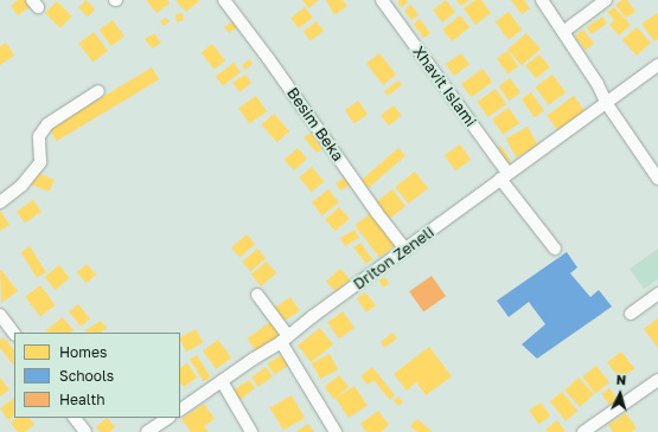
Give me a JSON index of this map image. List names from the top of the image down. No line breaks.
{"streets":{"street":["Xhavit Islami","Besim Beka","Driton Zeneli"]},"crossings":[["Xhavit Islami","Driton Zeneli"],["Besim Beka","Driton Zeneli"]],"legend":["Homes","Schools","Health"],"north":"top"}
